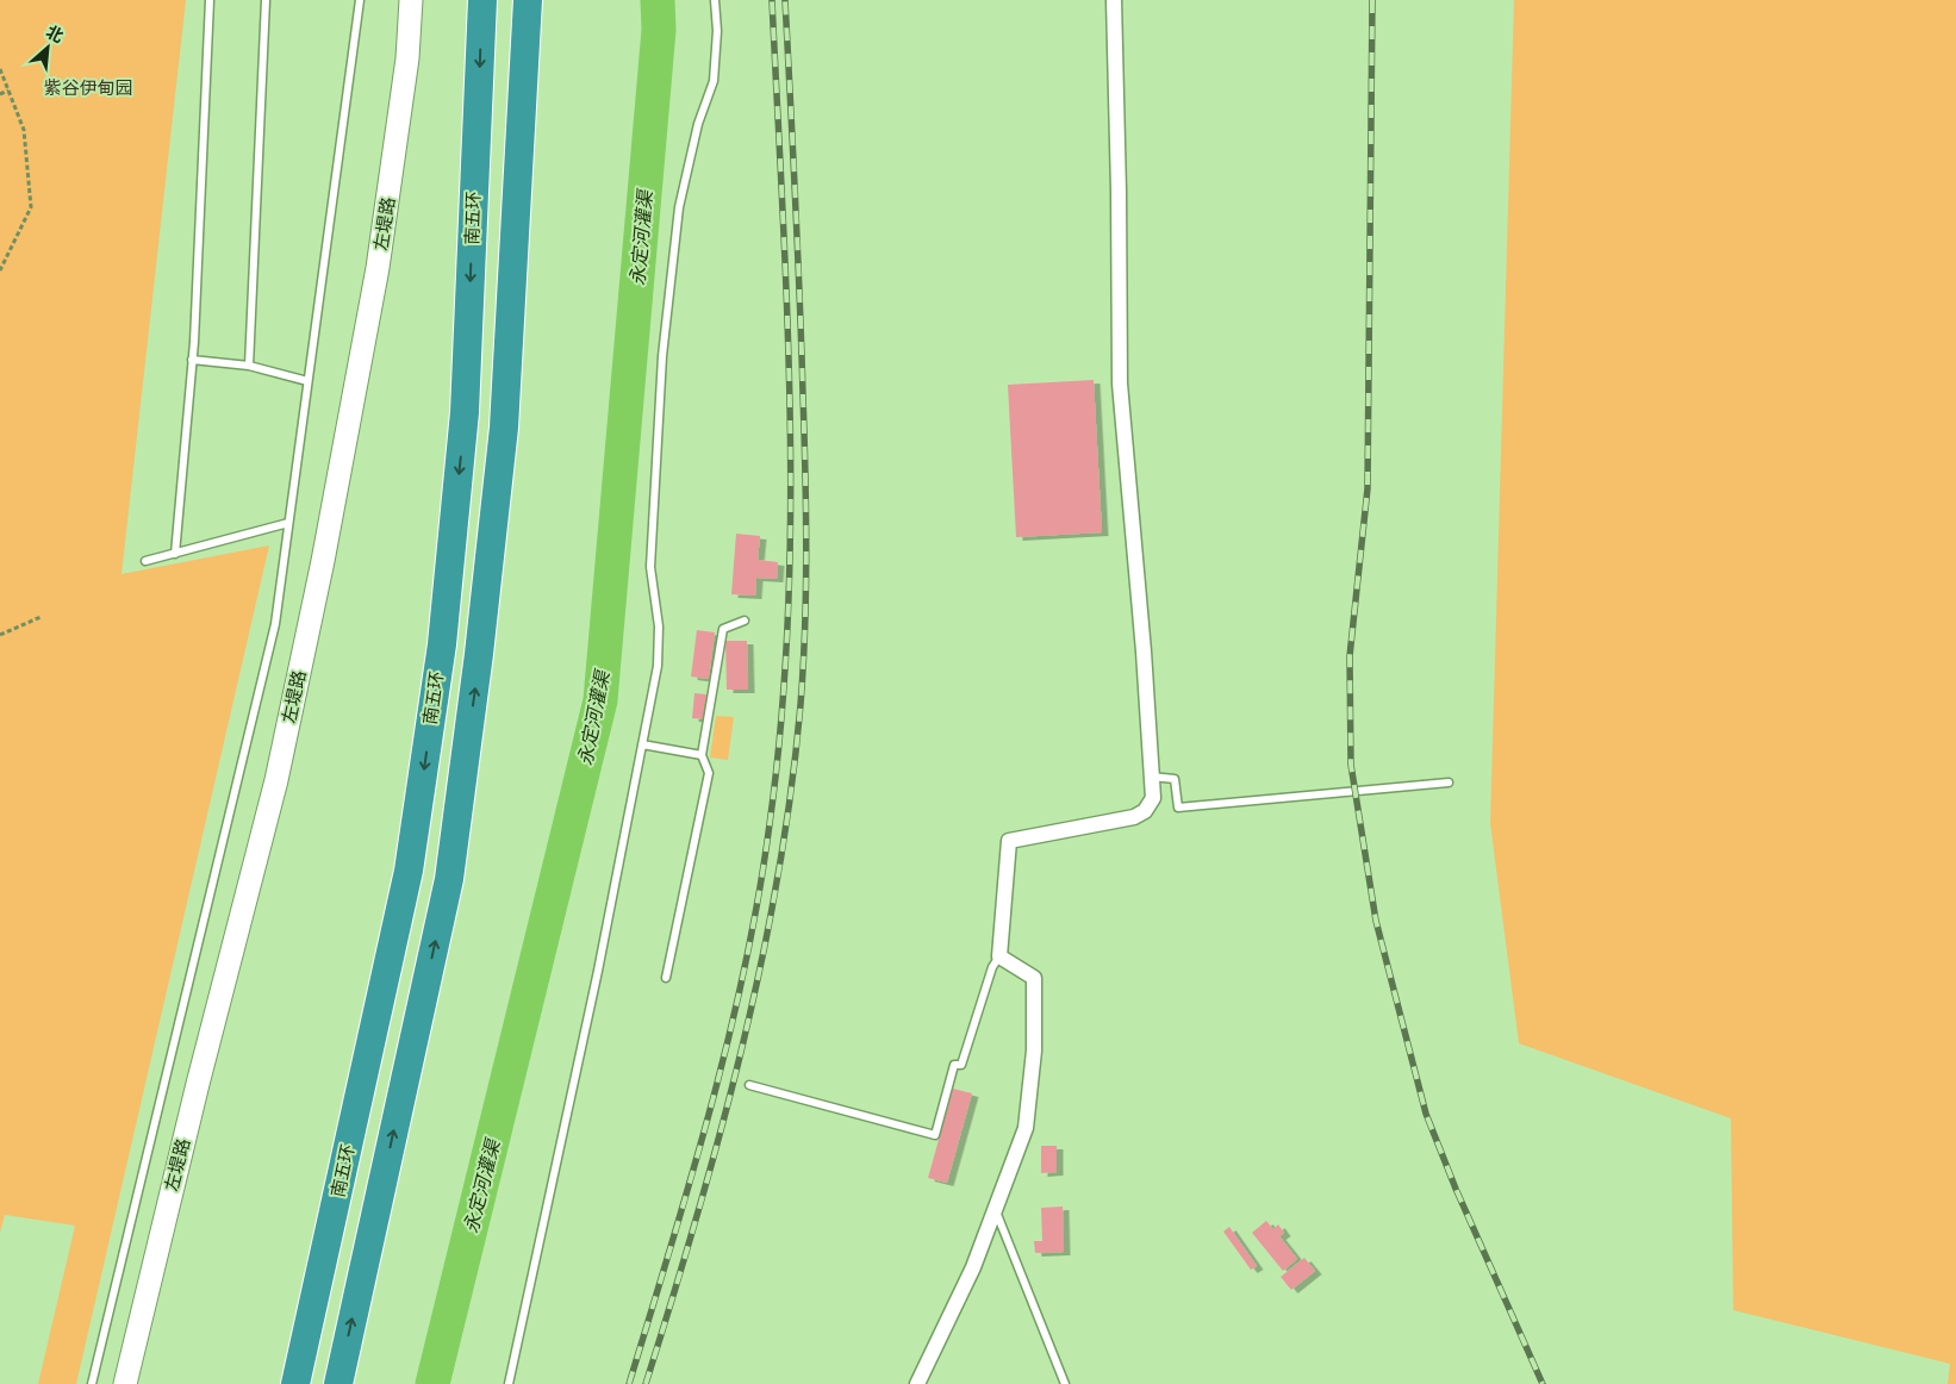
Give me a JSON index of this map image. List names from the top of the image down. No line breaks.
{"streets":{"highway":["南五环"],"main road":["左堤路"]},"water":["永定河灌渠"],"parks":["紫谷伊甸园"],"north":"top right"}
